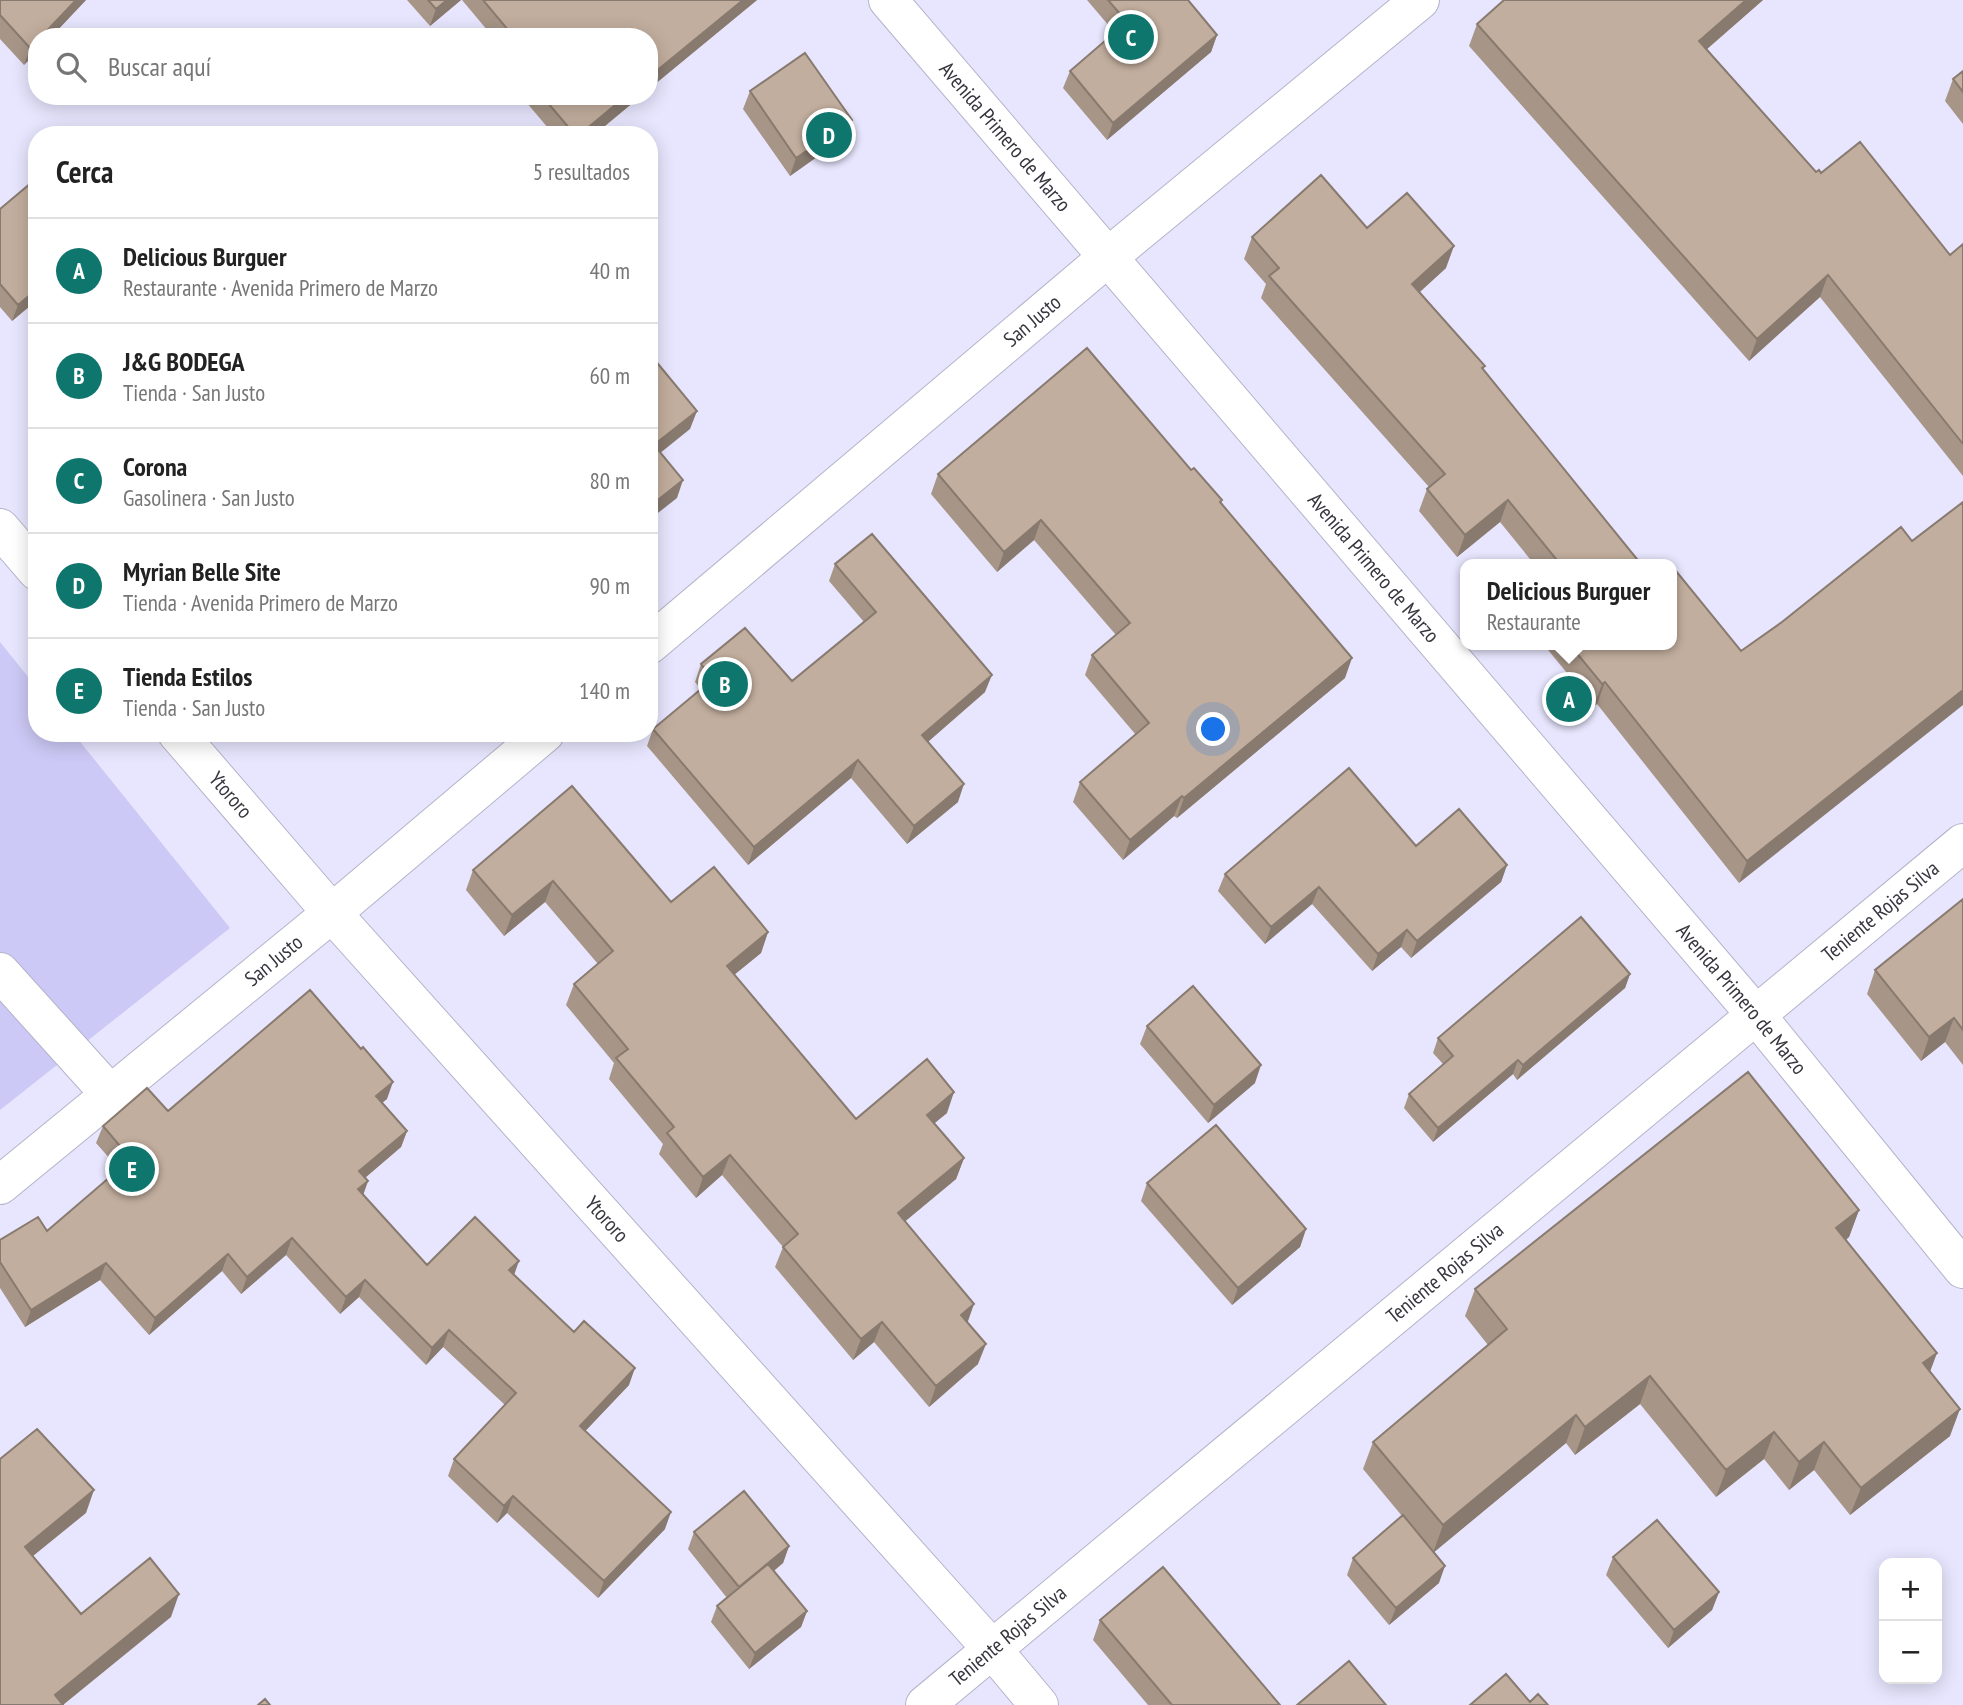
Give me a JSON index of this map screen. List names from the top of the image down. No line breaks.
{"streets":{"street":["Avenida Primero de Marzo","San Justo","Ytororo","Teniente Rojas Silva"]},"crossings":[["Avenida Primero de Marzo","San Justo"],["Avenida Primero de Marzo","Teniente Rojas Silva"],["San Justo","Ytororo"],["Ytororo","Teniente Rojas Silva"]],"page":{"pins":["C","D","B","A","E"],"search":"Buscar aquí","heading":["Cerca","5 resultados"],"list":[{"mark":"A","name":"Delicious Burguer","note":"Restaurante · Avenida Primero de Marzo","value":"40 m"},{"mark":"B","name":"J&G BODEGA","note":"Tienda · San Justo","value":"60 m"},{"mark":"C","name":"Corona","note":"Gasolinera · San Justo","value":"80 m"},{"mark":"D","name":"Myrian Belle Site","note":"Tienda · Avenida Primero de Marzo","value":"90 m"},{"mark":"E","name":"Tienda Estilos","note":"Tienda · San Justo","value":"140 m"}],"popup":["Delicious Burguer","Restaurante"],"map_buttons":["+","−"]}}
